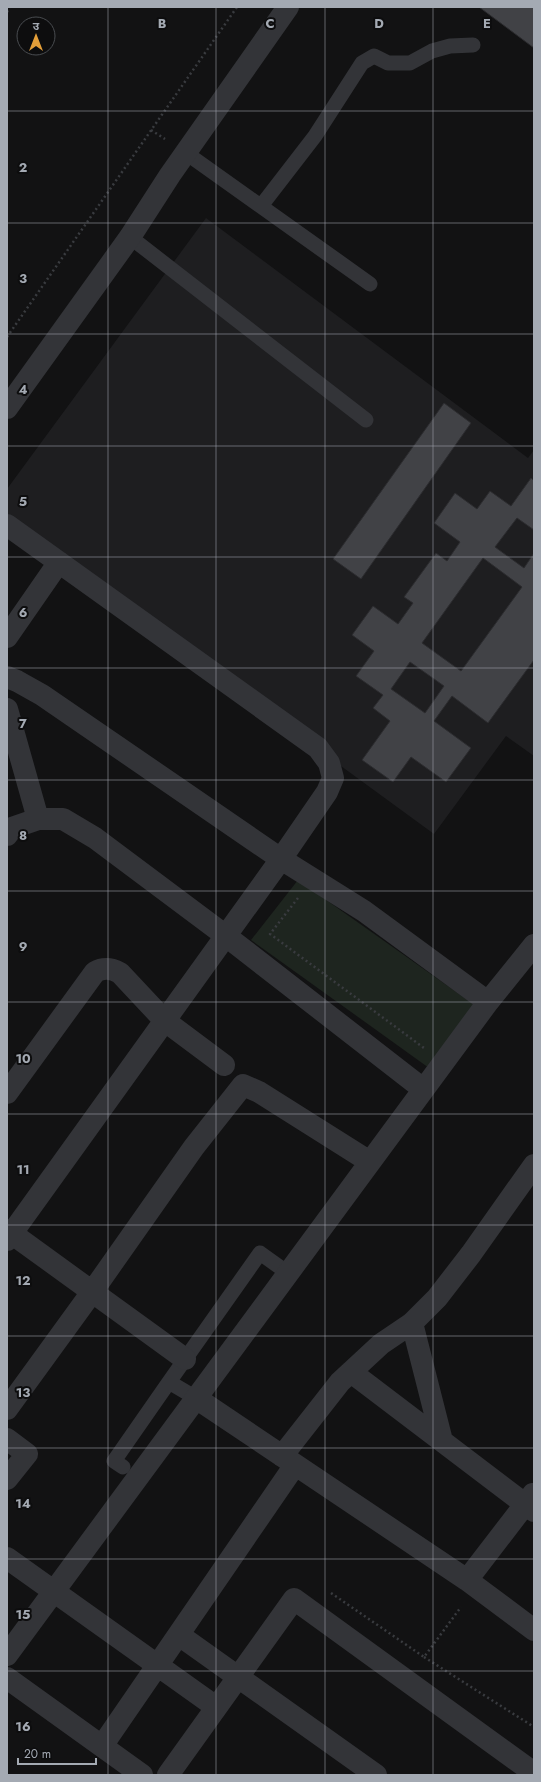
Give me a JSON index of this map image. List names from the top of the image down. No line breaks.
{"scale_bar":"20 m","north":"top","grid":{"columns":["B","C","D","E"],"rows":["2","3","4","5","6","7","8","9","10","11","12","13","14","15","16"]}}
